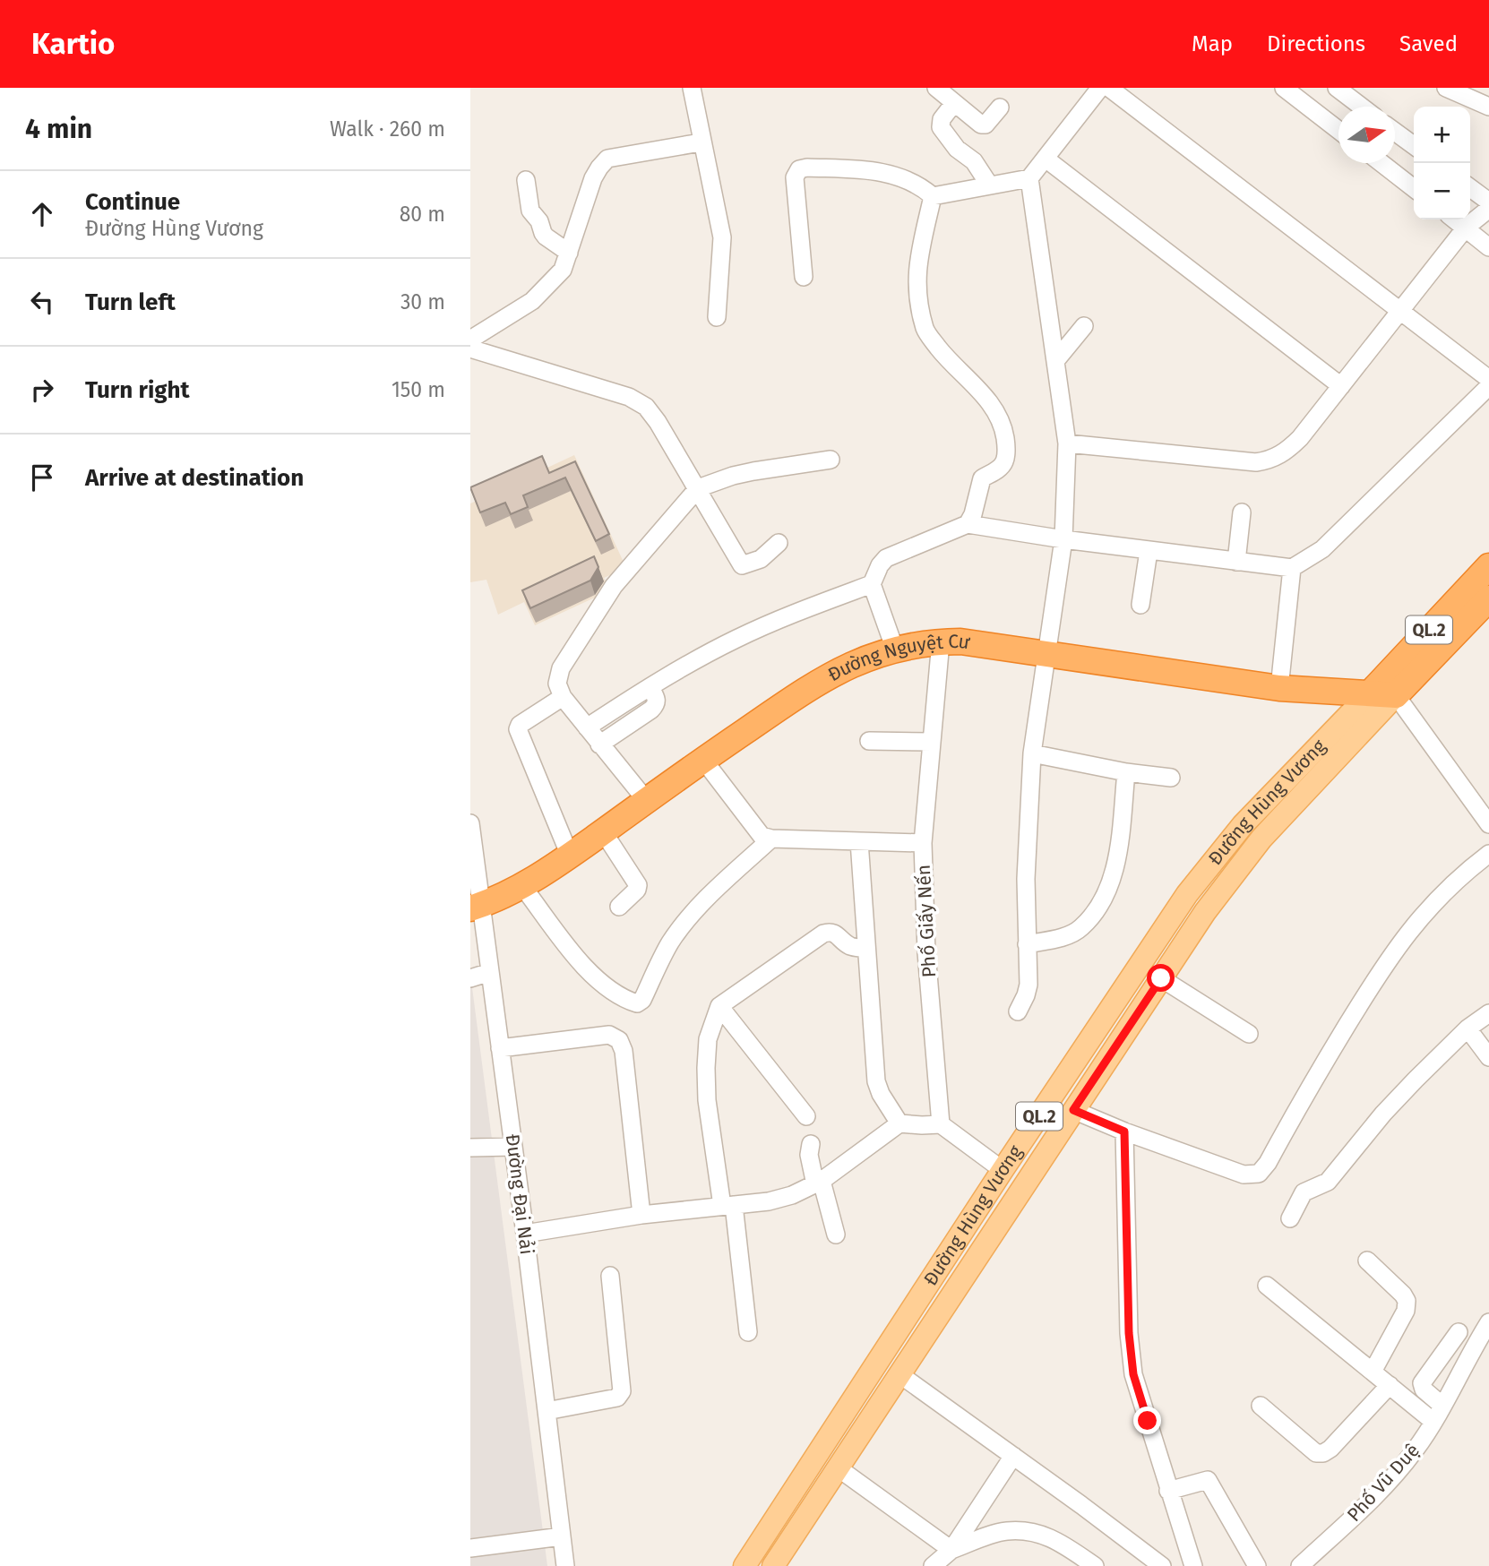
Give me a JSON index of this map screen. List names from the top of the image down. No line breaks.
{"streets":{"highway":["QL.2","Đường Nguyệt Cư","Đường Hùng Vương"],"street":["Phố Giấy Nến","Đường Đại Nải","Phố Vũ Duệ"]},"crossings":[["Đường Nguyệt Cư","Đường Hùng Vương"],["Đường Nguyệt Cư","Phố Giấy Nến"],["Đường Nguyệt Cư","Đường Đại Nải"]],"north":"right","page":{"header":"Kartio","nav":["Map","Directions","Saved"],"heading":["4 min","Walk · 260 m"],"map_buttons":["+","−"],"list":[["Continue","Đường Hùng Vương","80 m"],["Turn left","30 m"],["Turn right","150 m"],"Arrive at destination"]}}
